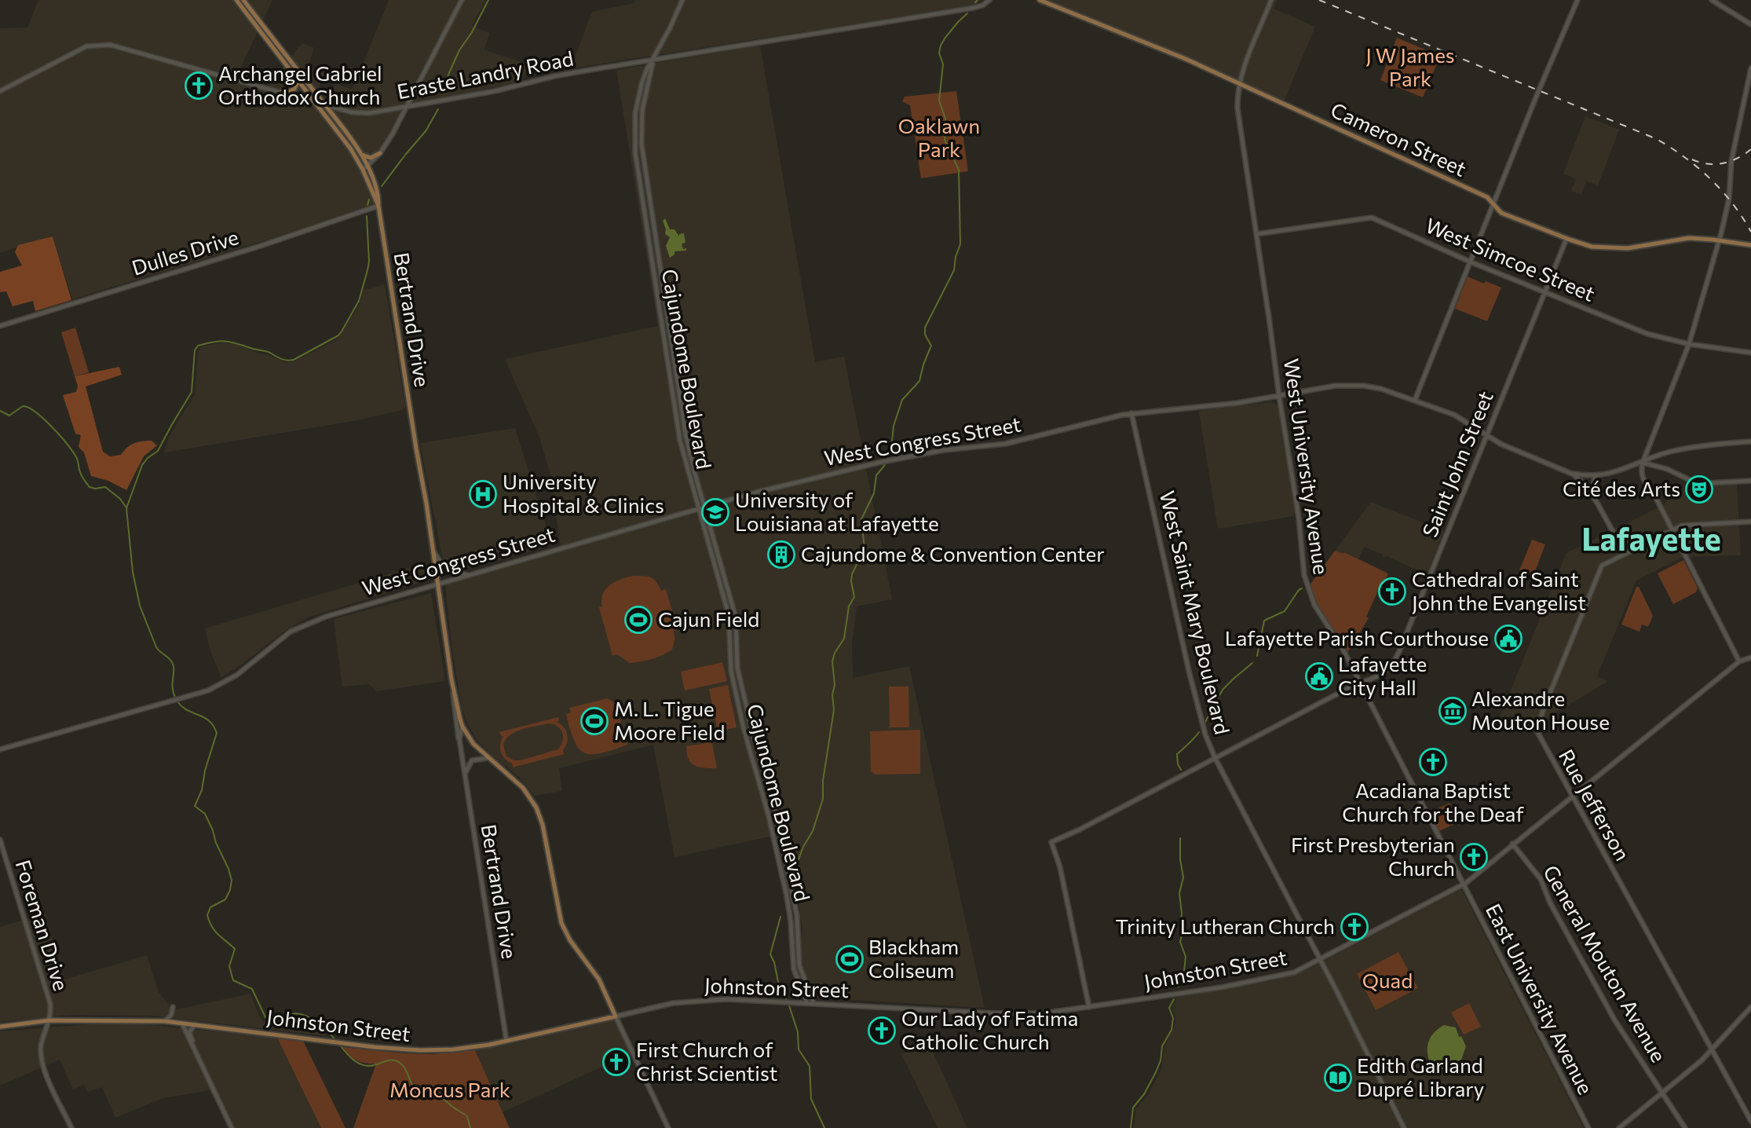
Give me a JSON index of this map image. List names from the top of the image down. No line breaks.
{"streets":{"main road":["Cameron Street","Bertrand Drive","Johnston Street"],"street":["Eraste Landry Road","Dulles Drive","West Simcoe Street","Cajundome Boulevard","West Congress Street","Saint John Street","West University Avenue","West Saint Mary Boulevard","Rue Jefferson","Foreman Drive","General Mouton Avenue","East University Avenue"]},"crossings":[["Eraste Landry Road","Bertrand Drive"],["Eraste Landry Road","Cajundome Boulevard"],["Cameron Street","Saint John Street"],["Cameron Street","West University Avenue"],["Dulles Drive","Bertrand Drive"],["West Simcoe Street","Saint John Street"],["West Simcoe Street","West University Avenue"],["Bertrand Drive","West Congress Street"],["Bertrand Drive","Johnston Street"],["Cajundome Boulevard","West Congress Street"],["Cajundome Boulevard","Johnston Street"],["West Congress Street","Saint John Street"],["West Congress Street","West University Avenue"],["West Congress Street","West Saint Mary Boulevard"],["Saint John Street","West University Avenue"],["Saint John Street","West Saint Mary Boulevard"],["Saint John Street","Johnston Street"],["West University Avenue","Johnston Street"],["West University Avenue","East University Avenue"],["West Saint Mary Boulevard","Johnston Street"],["Rue Jefferson","Johnston Street"],["Foreman Drive","Johnston Street"],["General Mouton Avenue","Johnston Street"],["Johnston Street","East University Avenue"]],"districts":["Lafayette"],"parks":["J W James Park","Oaklawn Park","Quad","Moncus Park"],"places":{"church":["Archangel Gabriel Orthodox Church","Cathedral of Saint John the Evangelist","Acadiana Baptist Church for the Deaf","First Presbyterian Church","Trinity Lutheran Church","Our Lady of Fatima Catholic Church","First Church of Christ Scientist"],"theatre":["Cité des Arts"],"hospital":["University Hospital & Clinics"],"school or university":["University of Louisiana at Lafayette"],"building":["Cajundome & Convention Center"],"sports":["Cajun Field","M. L. Tigue Moore Field","Blackham Coliseum"],"public building":["Lafayette Parish Courthouse","Lafayette City Hall"],"museum":["Alexandre Mouton House"],"library":["Edith Garland Dupré Library"]}}
